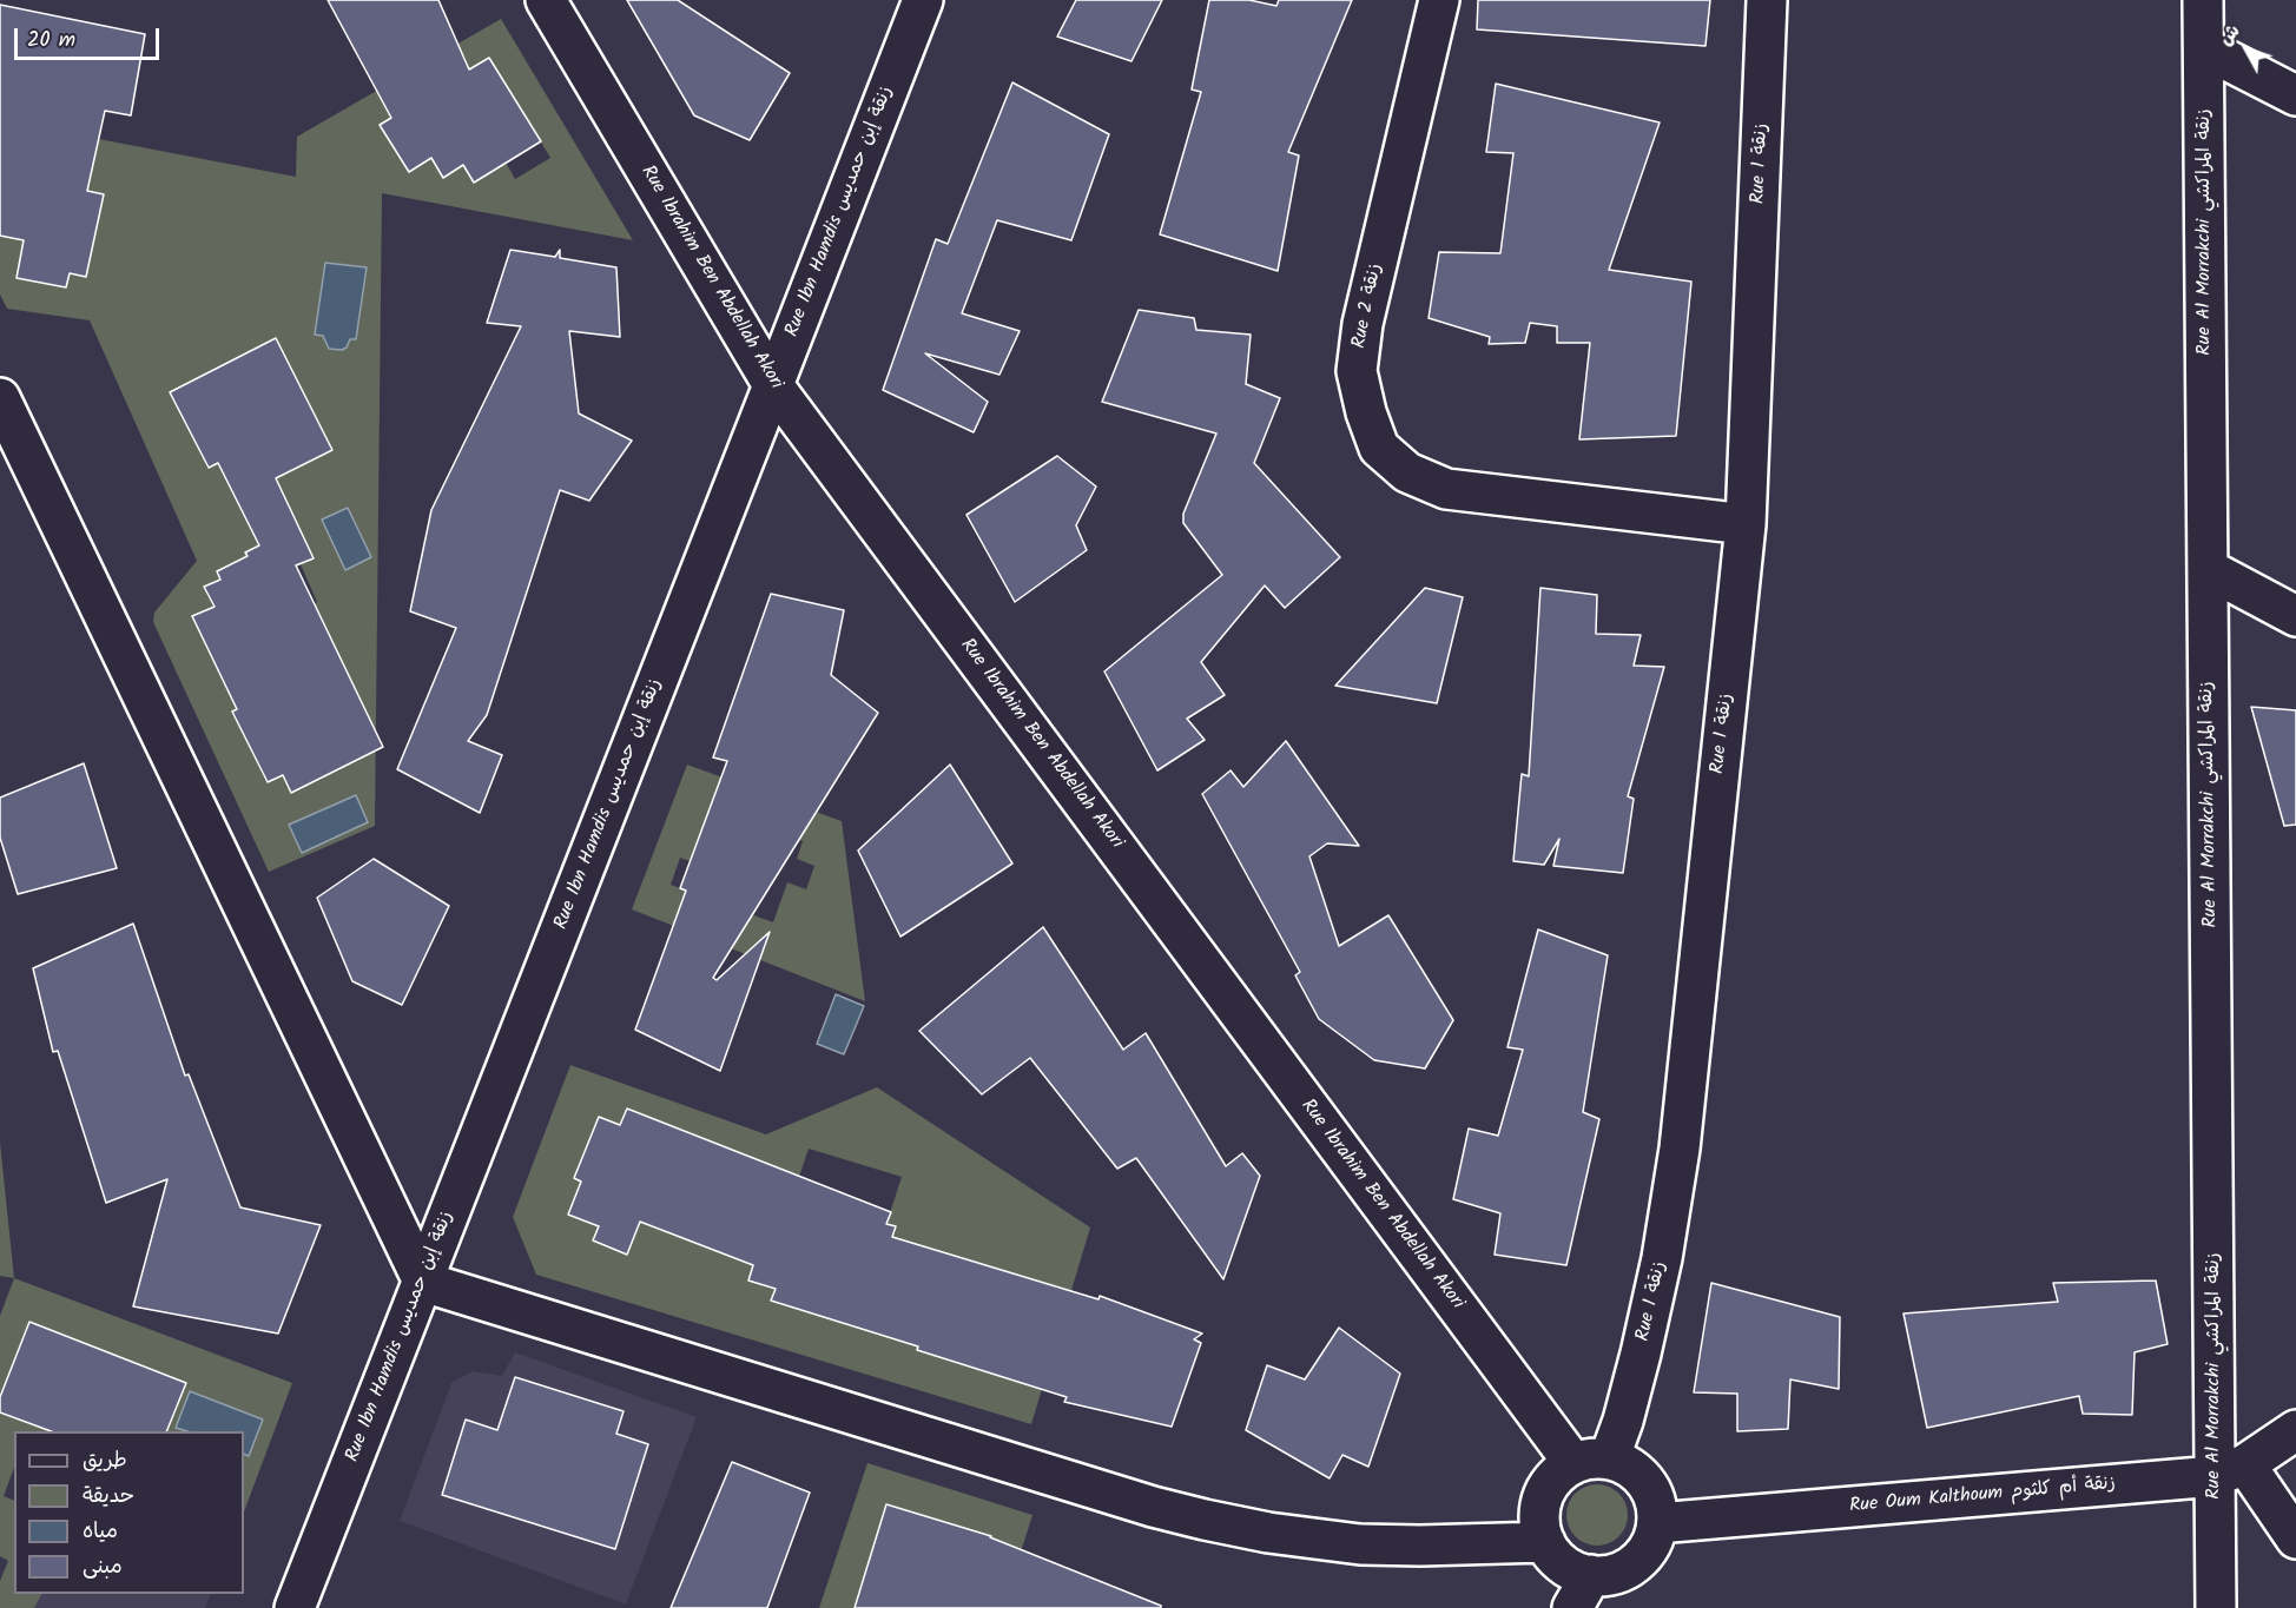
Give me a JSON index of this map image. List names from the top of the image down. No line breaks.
{"streets":{"street":["Rue 1 زنقة","Rue Ibn Hamdis زنقة إبن حمديس","Rue Al Morrakchi زنقة المراكشي","Rue Ibrahim Ben Abdellah Akori","Rue 2 زنقة","Rue Oum Kalthoum زنقة أم كلثوم"]},"crossings":[["Rue 1 زنقة","Rue Ibrahim Ben Abdellah Akori"],["Rue 1 زنقة","Rue 2 زنقة"],["Rue 1 زنقة","Rue Oum Kalthoum زنقة أم كلثوم"],["Rue Ibn Hamdis زنقة إبن حمديس","Rue Ibrahim Ben Abdellah Akori"],["Rue Al Morrakchi زنقة المراكشي","Rue Oum Kalthoum زنقة أم كلثوم"],["Rue Ibrahim Ben Abdellah Akori","Rue Oum Kalthoum زنقة أم كلثوم"]],"legend":["طريق","حديقة","مياه","مبنى"],"scale_bar":"20 m","north":"top left"}
